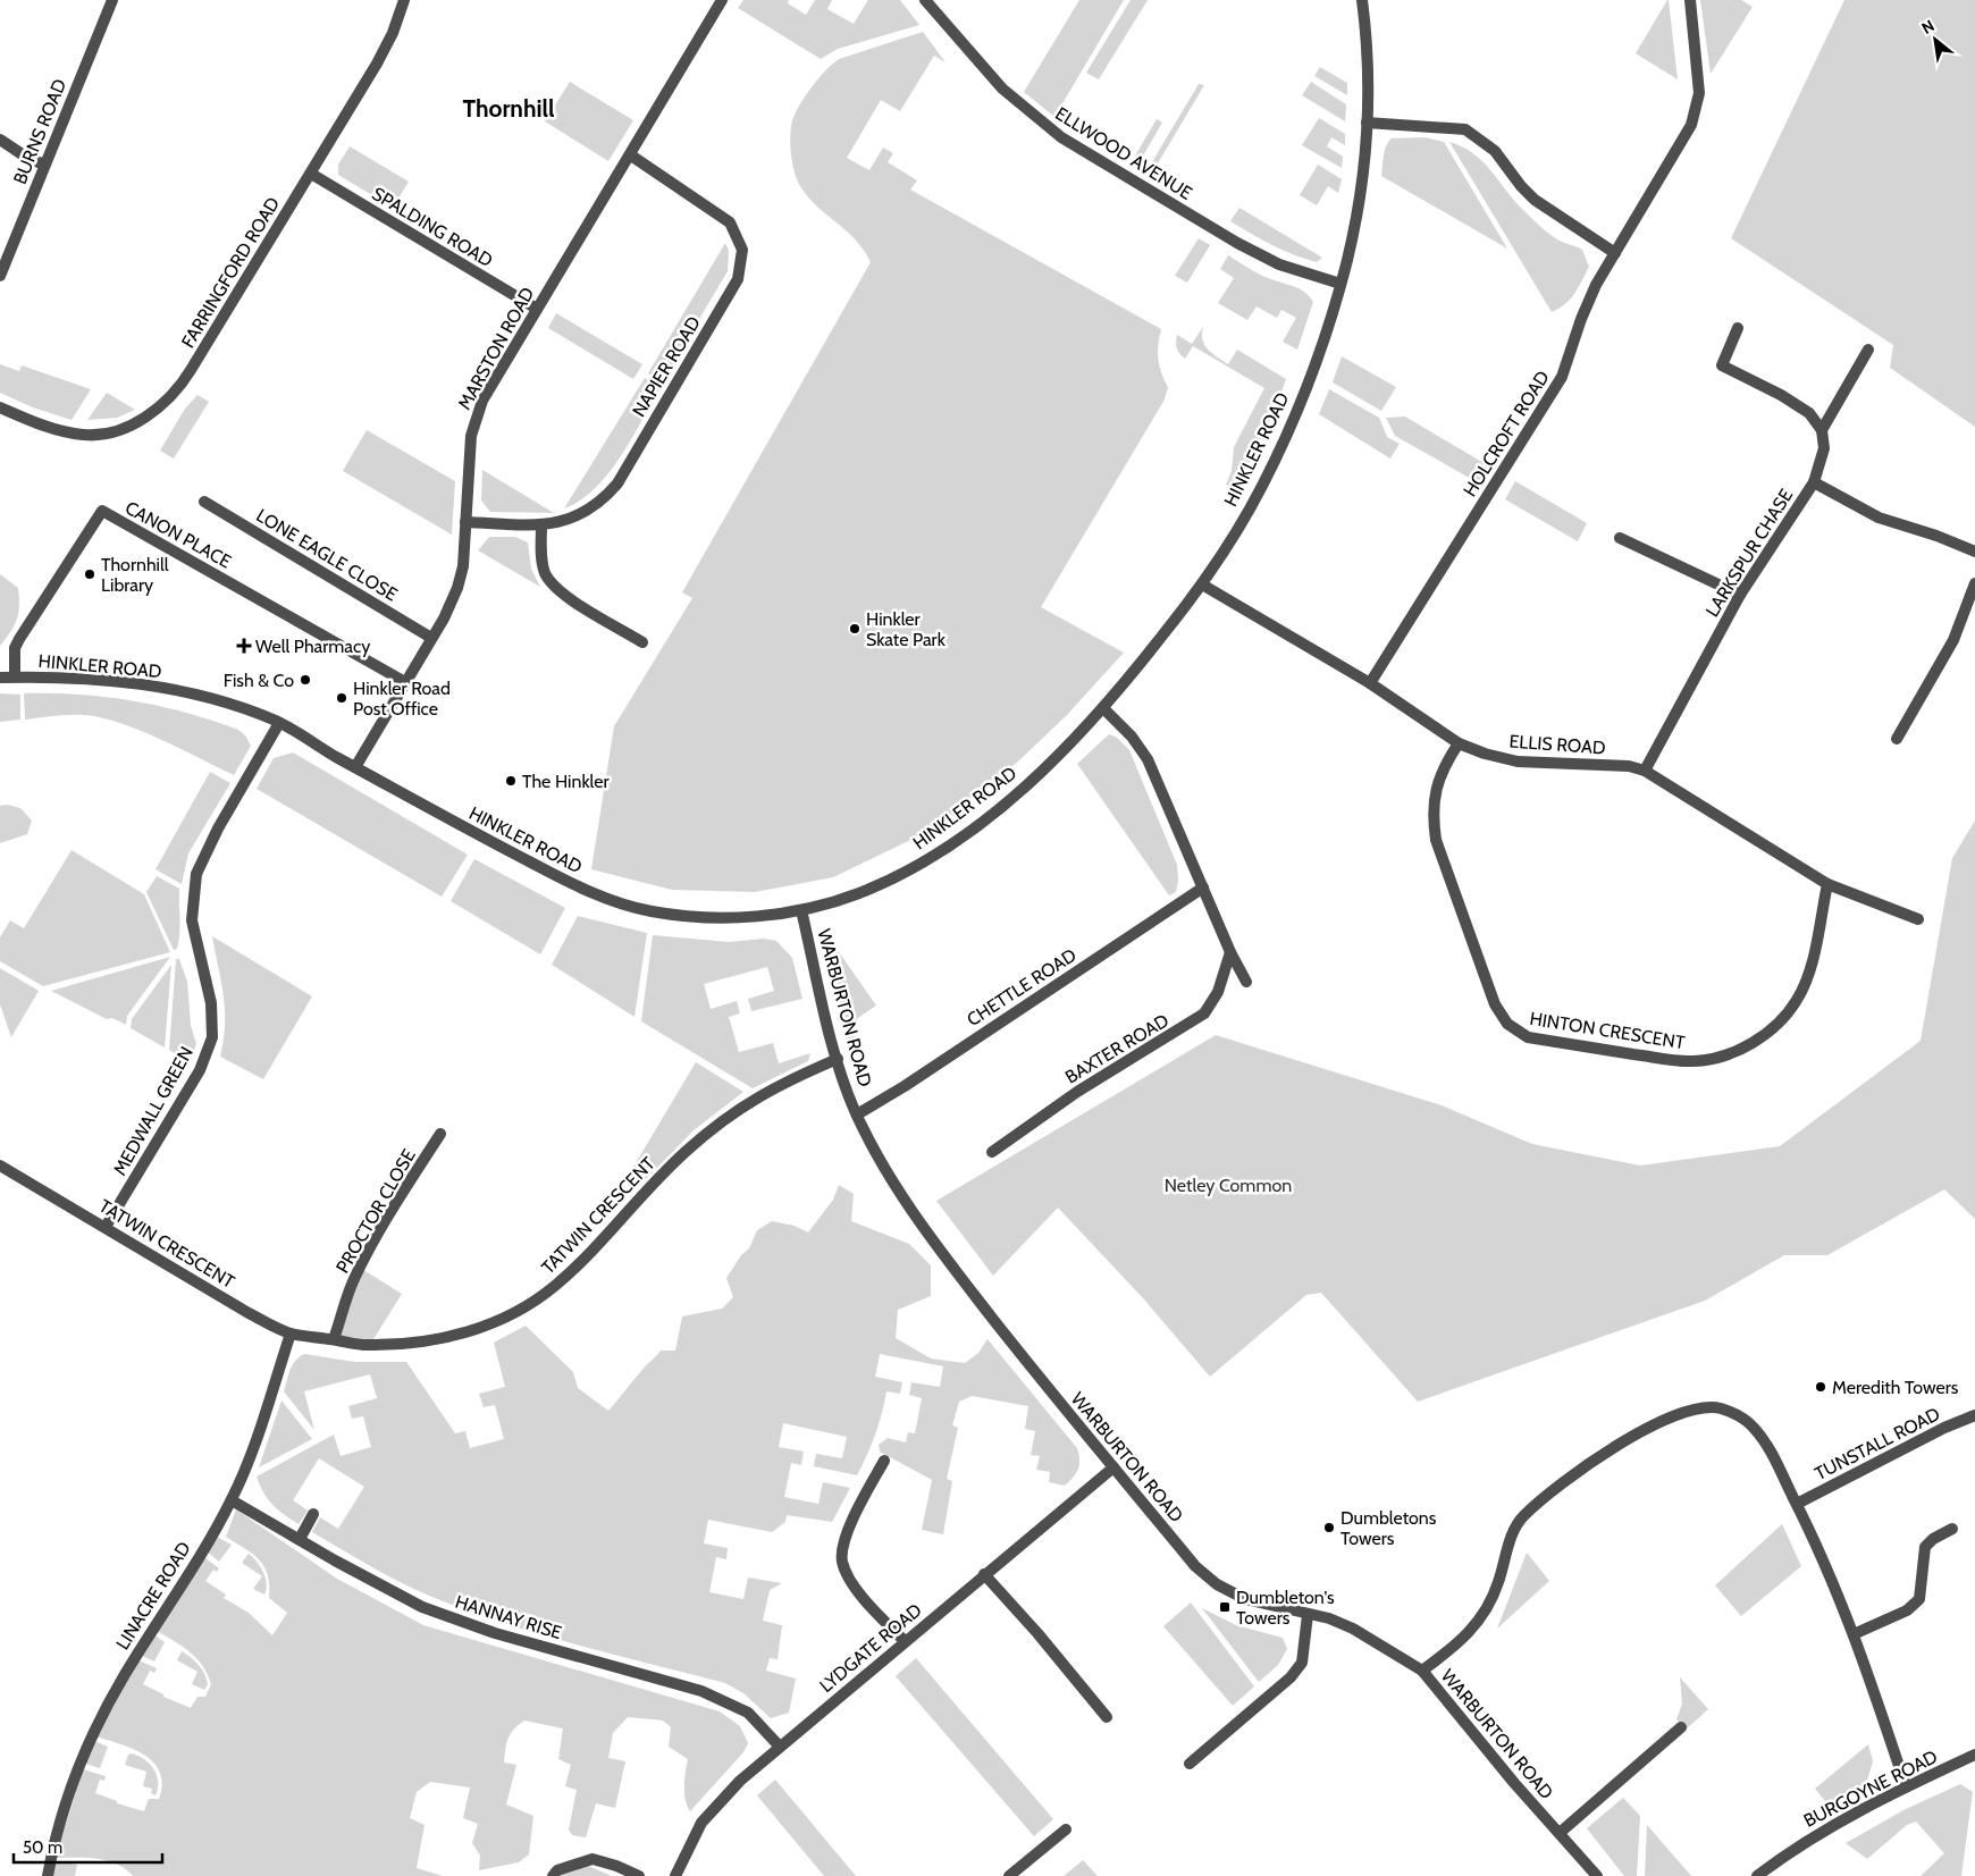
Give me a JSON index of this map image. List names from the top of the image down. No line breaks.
{"streets":{"street":["BURNS ROAD","ELLWOOD AVENUE","SPALDING ROAD","FARRINGFORD ROAD","MARSTON ROAD","NAPIER ROAD","HOLCROFT ROAD","HINKLER ROAD","CANON PLACE","LARKSPUR CHASE","LONE EAGLE CLOSE","ELLIS ROAD","CHETTLE ROAD","WARBURTON ROAD","HINTON CRESCENT","BAXTER ROAD","MEDWALL GREEN","PROCTOR CLOSE","TATWIN CRESCENT","TUNSTALL ROAD","LINACRE ROAD","HANNAY RISE","LYDGATE ROAD","BURGOYNE ROAD"]},"crossings":[["ELLWOOD AVENUE","HINKLER ROAD"],["SPALDING ROAD","FARRINGFORD ROAD"],["SPALDING ROAD","MARSTON ROAD"],["MARSTON ROAD","NAPIER ROAD"],["MARSTON ROAD","HINKLER ROAD"],["MARSTON ROAD","CANON PLACE"],["MARSTON ROAD","LONE EAGLE CLOSE"],["HOLCROFT ROAD","ELLIS ROAD"],["HINKLER ROAD","CANON PLACE"],["HINKLER ROAD","ELLIS ROAD"],["HINKLER ROAD","WARBURTON ROAD"],["HINKLER ROAD","MEDWALL GREEN"],["LARKSPUR CHASE","ELLIS ROAD"],["ELLIS ROAD","HINTON CRESCENT"],["CHETTLE ROAD","WARBURTON ROAD"],["WARBURTON ROAD","TATWIN CRESCENT"],["WARBURTON ROAD","LYDGATE ROAD"],["MEDWALL GREEN","TATWIN CRESCENT"],["PROCTOR CLOSE","TATWIN CRESCENT"],["TATWIN CRESCENT","LINACRE ROAD"],["LINACRE ROAD","HANNAY RISE"],["HANNAY RISE","LYDGATE ROAD"]],"districts":["Thornhill"],"parks":["Netley Common"],"places":{"other":["Thornhill Library","Hinkler Skate Park","Fish & Co","Hinkler Road Post Office","The Hinkler","Meredith Towers","Dumbletons Towers"],"health":["Well Pharmacy"],"transit":["Dumbleton's Towers"]},"scale_bar":"50 m","north":"top left"}
